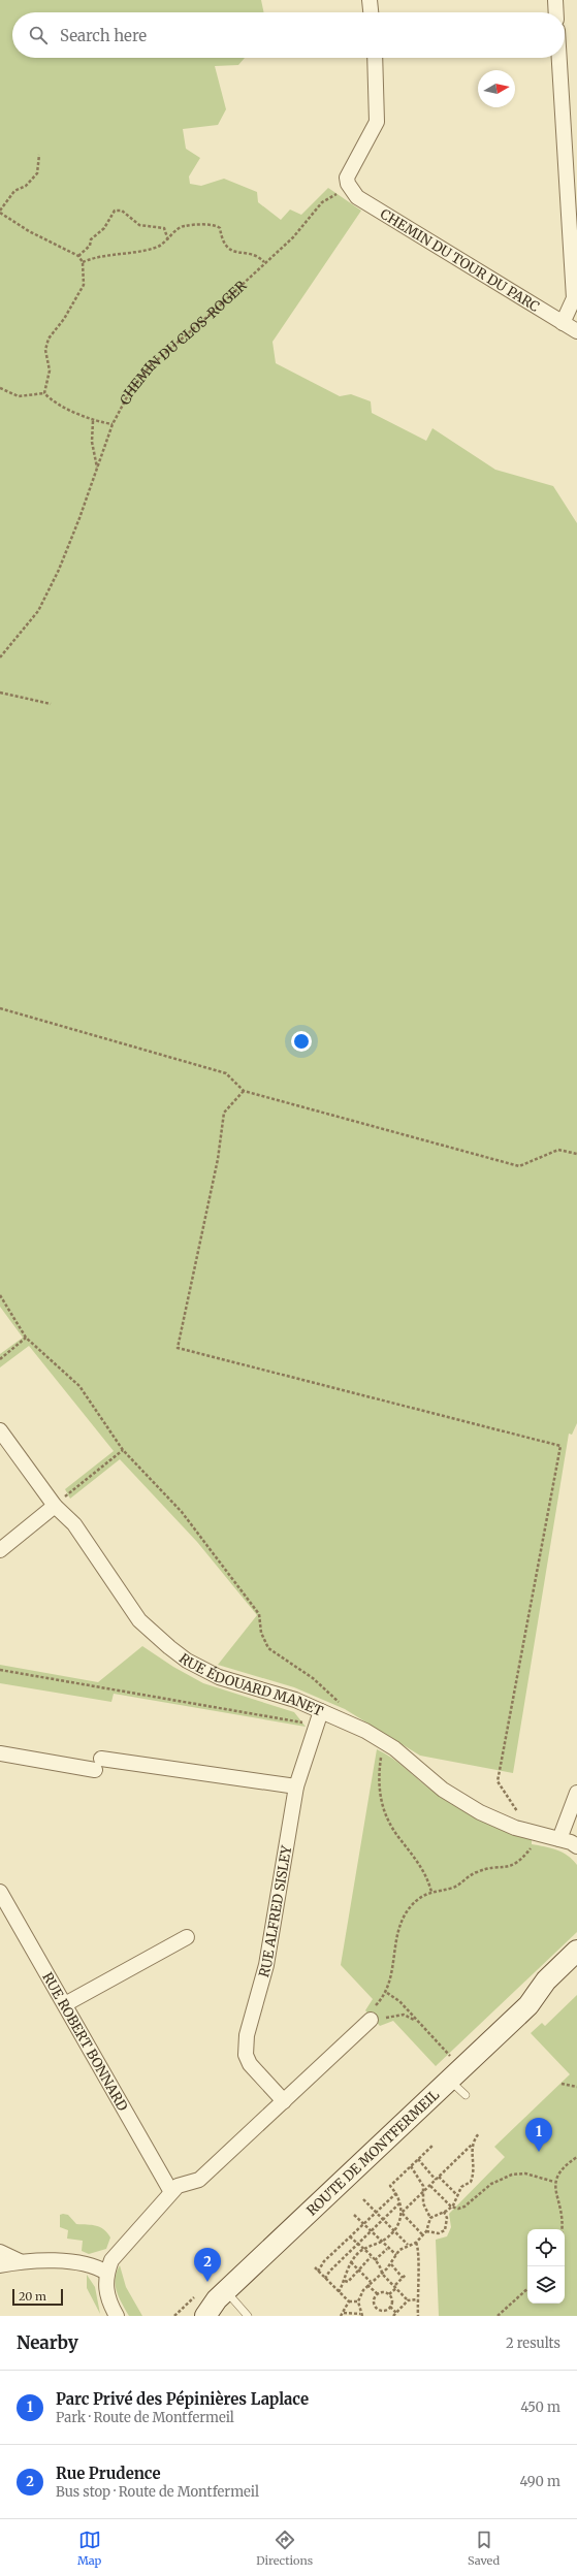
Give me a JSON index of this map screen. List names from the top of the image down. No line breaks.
{"streets":{"main road":["ROUTE DE MONTFERMEIL"],"street":["CHEMIN DU TOUR DU PARC","RUE ÉDOUARD MANET","RUE ALFRED SISLEY","RUE ROBERT BONNARD"],"path":["CHEMIN DU CLOS-ROGER"]},"crossings":[["CHEMIN DU TOUR DU PARC","CHEMIN DU CLOS-ROGER"],["RUE ÉDOUARD MANET","RUE ALFRED SISLEY"]],"scale_bar":"20 m","north":"right","page":{"search":"Search here","pins":["1","2"],"scale":"20 m","heading":["Nearby","2 results"],"list":[{"mark":"1","name":"Parc Privé des Pépinières Laplace","note":"Park · Route de Montfermeil","value":"450 m"},{"mark":"2","name":"Rue Prudence","note":"Bus stop · Route de Montfermeil","value":"490 m"}],"nav":["Map","Directions","Saved"]}}
